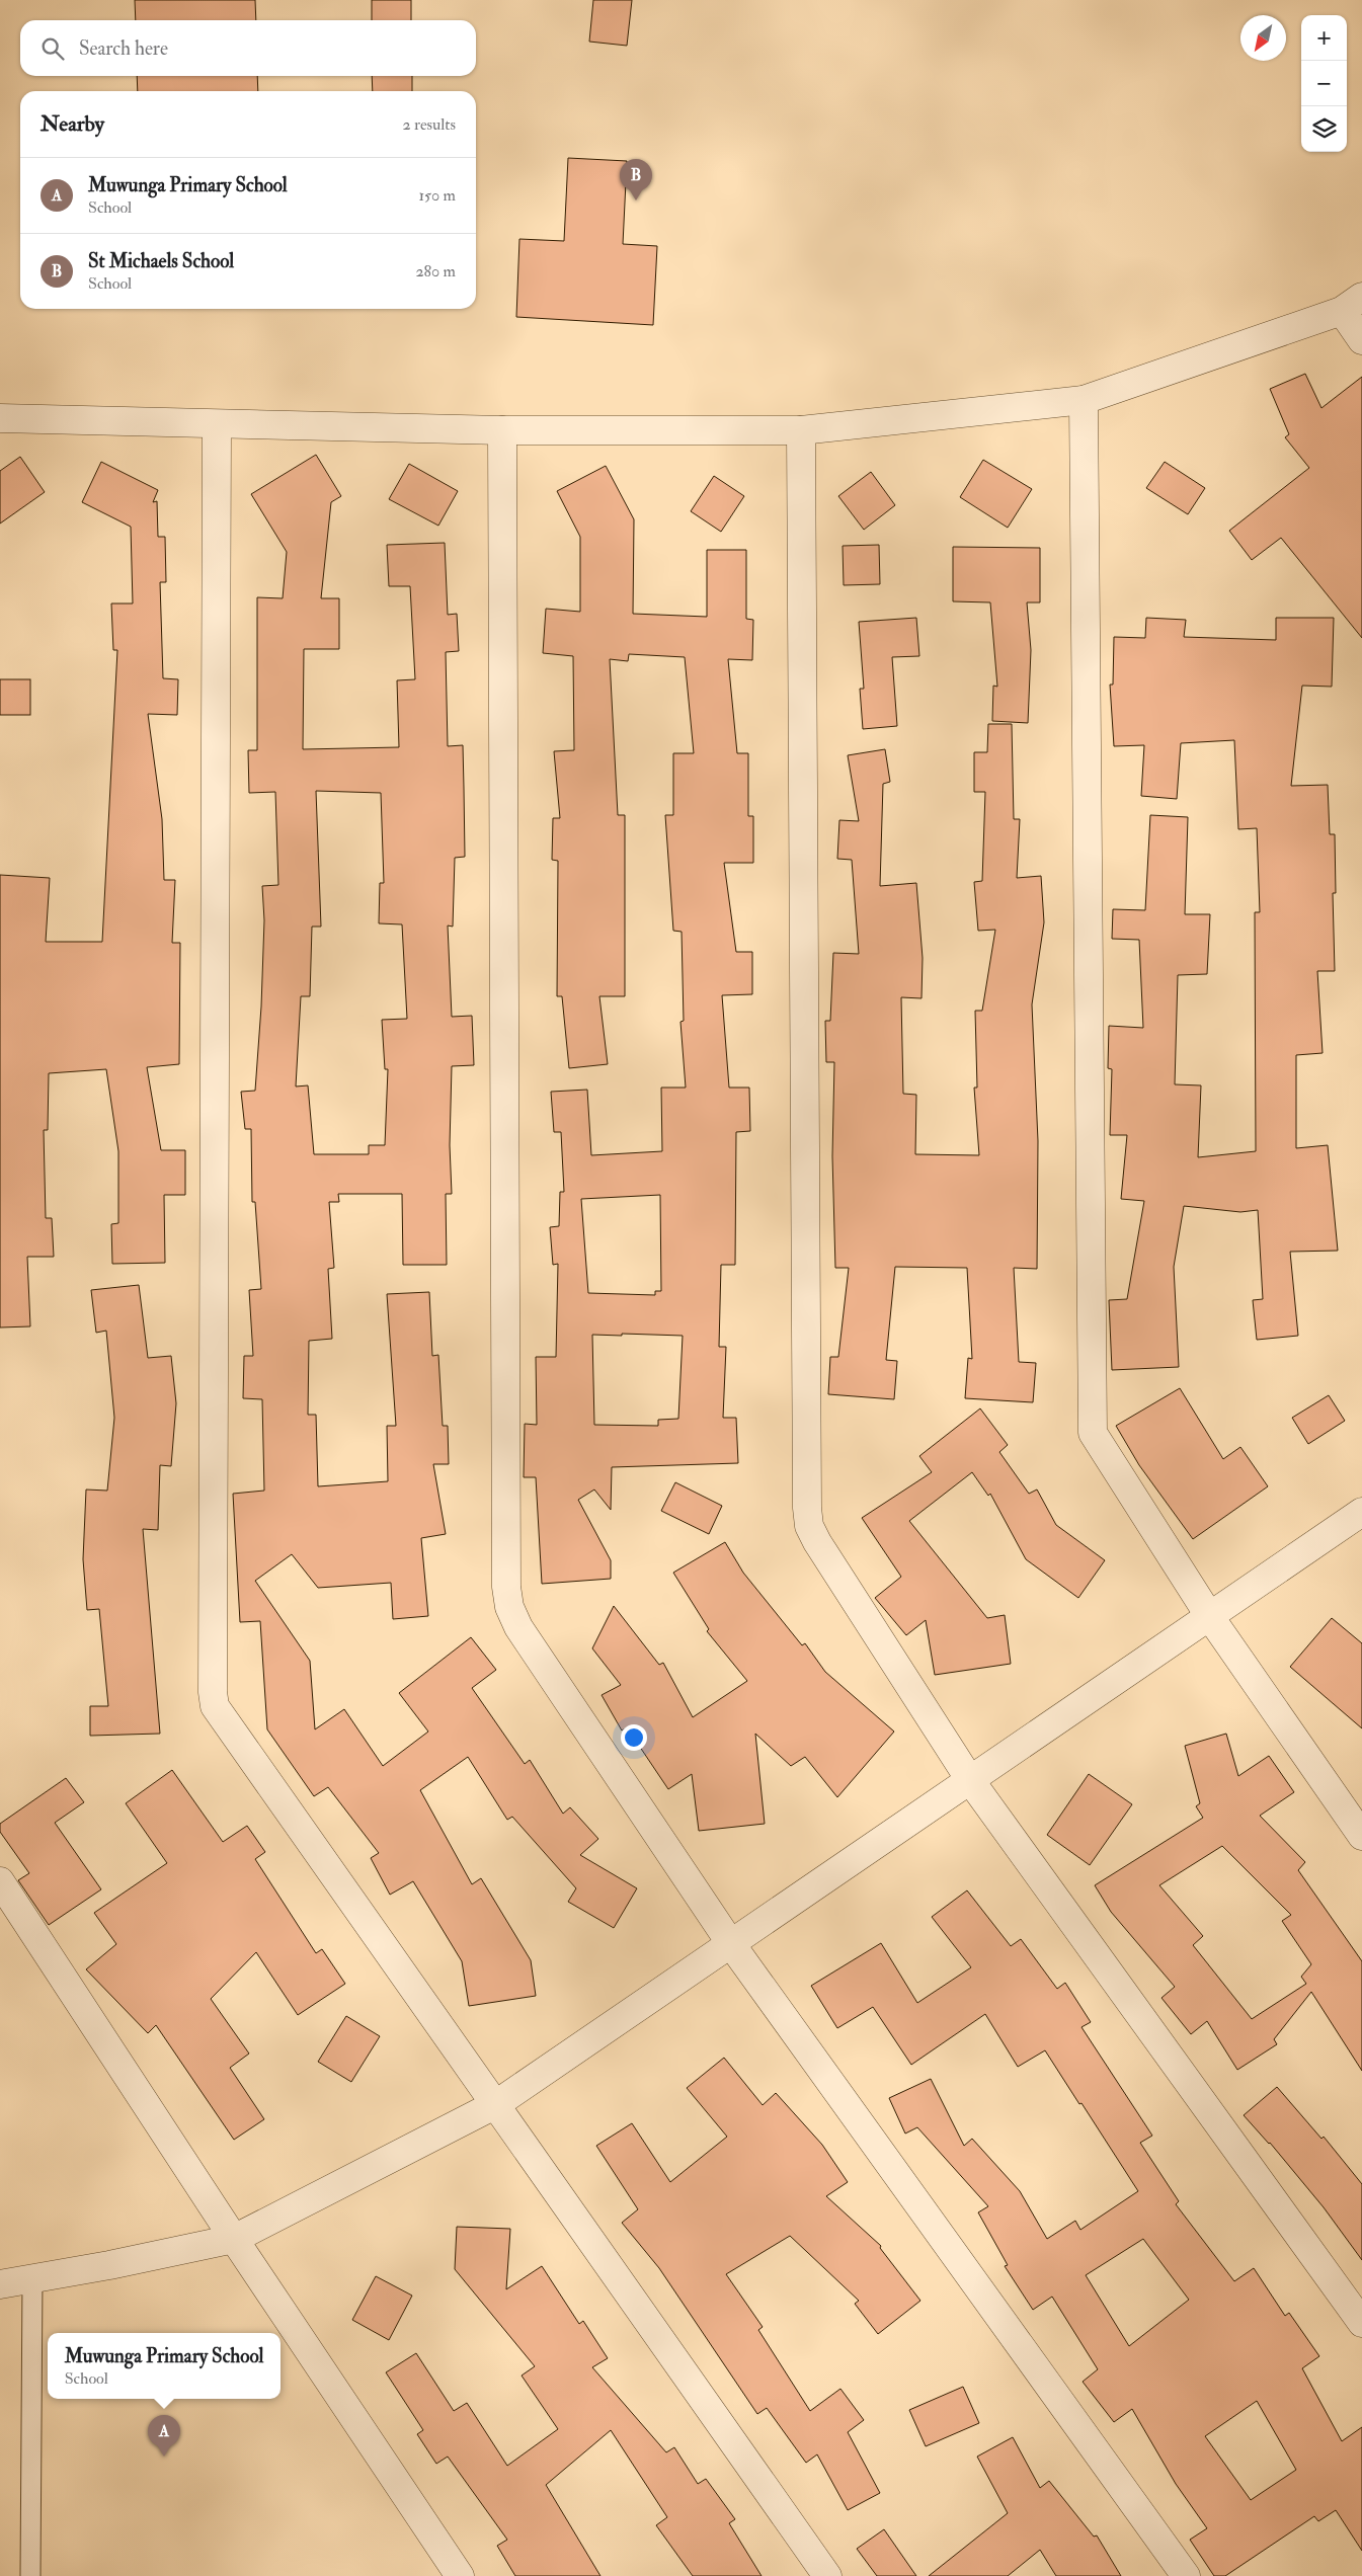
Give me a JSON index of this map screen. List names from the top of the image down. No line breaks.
{"north":"bottom left","page":{"map_buttons":["+","−"],"search":"Search here","heading":["Nearby","2 results"],"list":[{"mark":"A","name":"Muwunga Primary School","note":"School","value":"150 m"},{"mark":"B","name":"St Michaels School","note":"School","value":"280 m"}],"pins":["B","A"],"popup":["Muwunga Primary School","School"]}}
